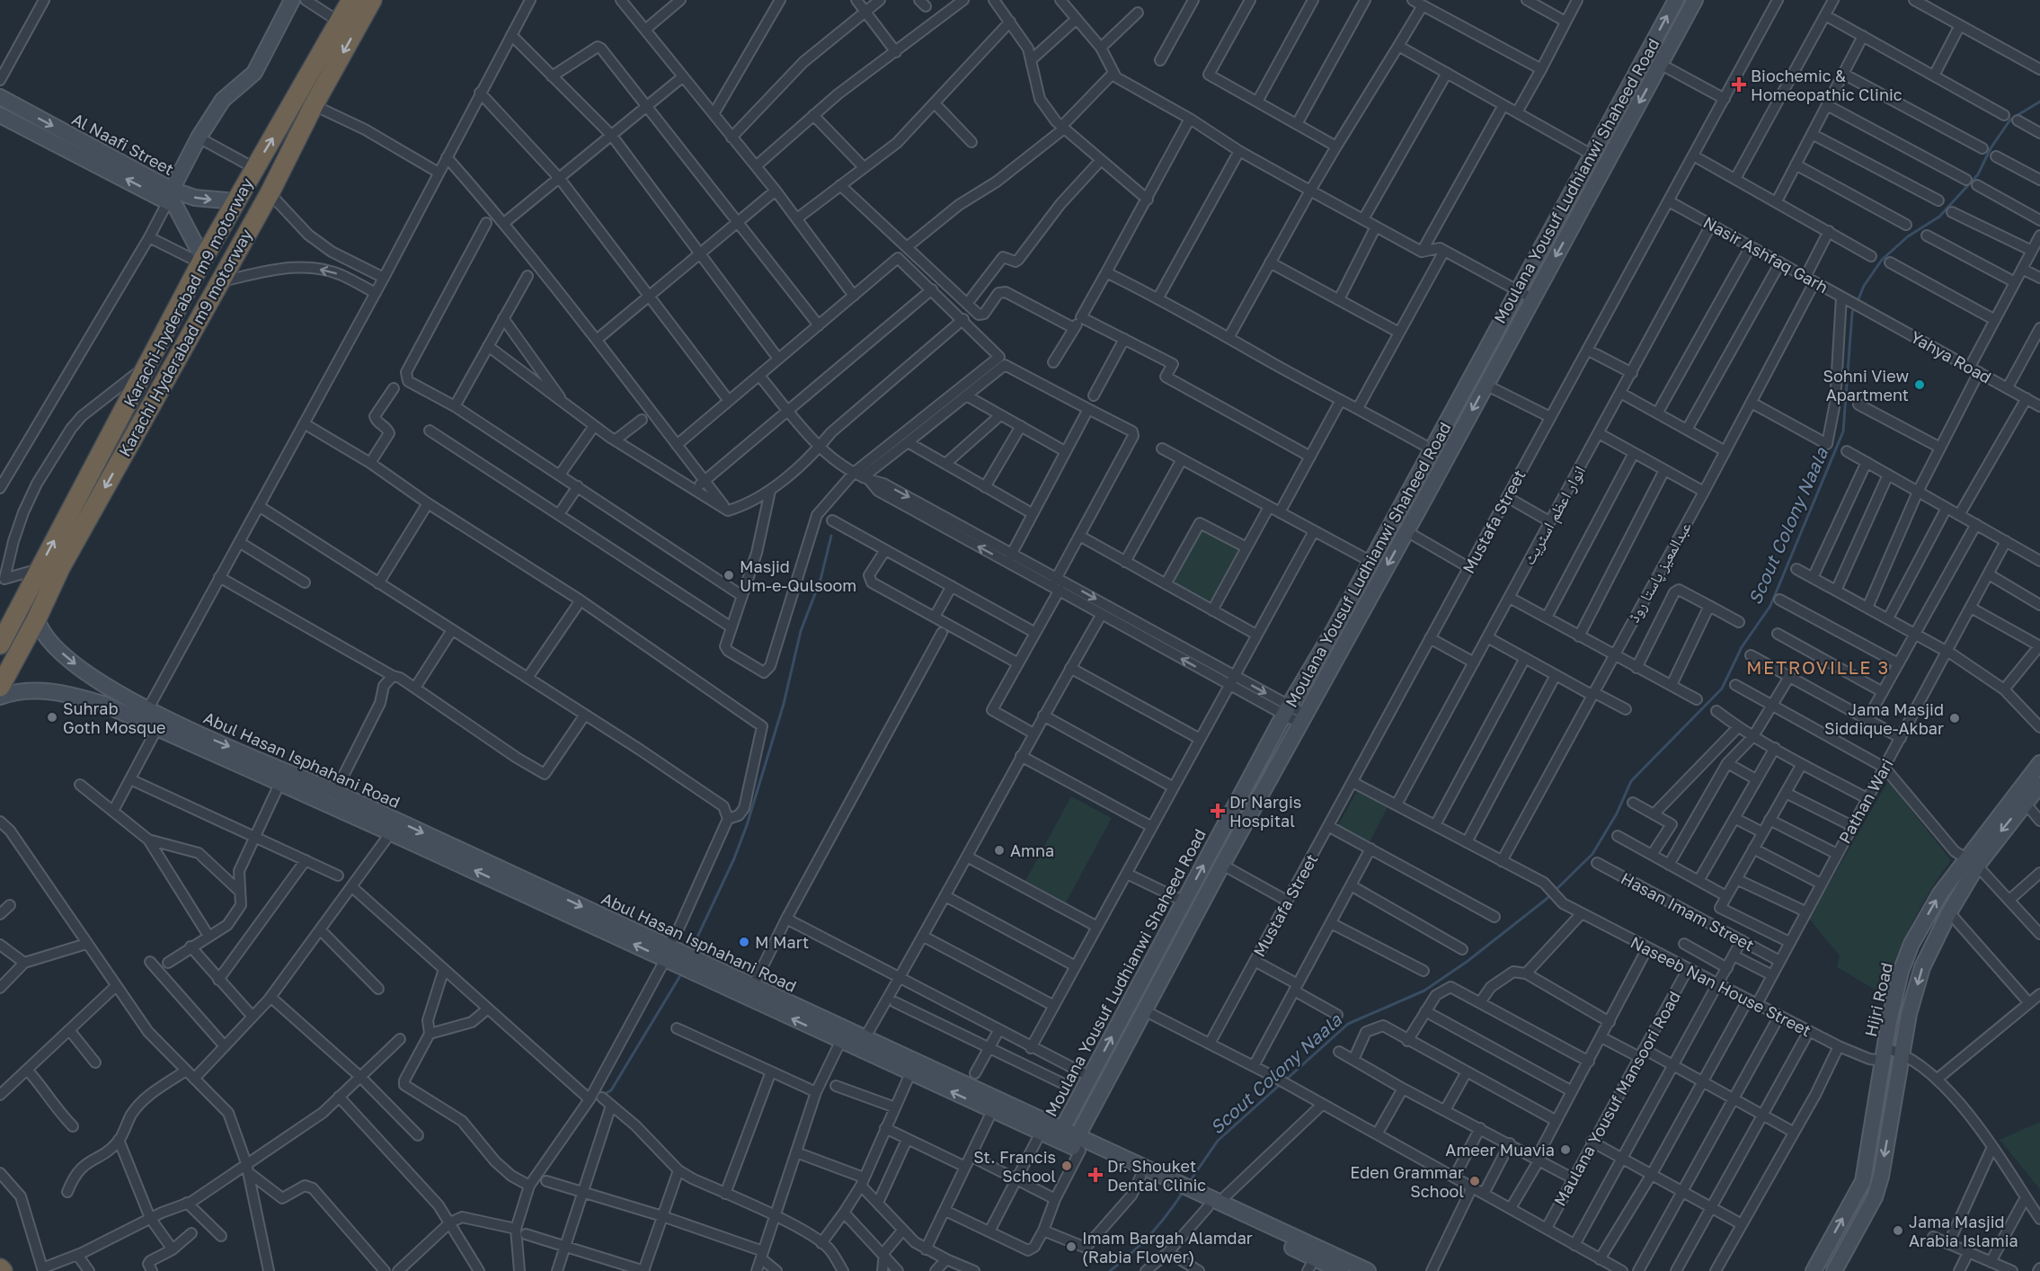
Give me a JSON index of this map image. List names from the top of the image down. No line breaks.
{"streets":{"highway":["Karachi-hyderabad m9 motorway","Karachi Hyderabad m9 motorway"],"main road":["Al Naafi Street","Moulana Yousuf Ludhianwi Shaheed Road","Abul Hasan Isphahani Road","Hijri Road"],"street":["Nasir Ashfaq Garh","Yahya Road","انوار اعظم اسٹریٹ","Mustafa Street","عبدالمعیز پاستا روڈ","Pathan Wari","Hasan Imam Street","Naseeb Nan House Street","Maulana Yousuf Mansoori Road"]},"crossings":[["Al Naafi Street","Karachi-hyderabad m9 motorway"],["Moulana Yousuf Ludhianwi Shaheed Road","Abul Hasan Isphahani Road"],["Nasir Ashfaq Garh","Yahya Road"],["Nasir Ashfaq Garh","انوار اعظم اسٹریٹ"],["Nasir Ashfaq Garh","Mustafa Street"],["Nasir Ashfaq Garh","عبدالمعیز پاستا روڈ"],["Karachi Hyderabad m9 motorway","Abul Hasan Isphahani Road"],["انوار اعظم اسٹریٹ","Naseeb Nan House Street"],["Mustafa Street","Naseeb Nan House Street"],["عبدالمعیز پاستا روڈ","Naseeb Nan House Street"],["Pathan Wari","Hasan Imam Street"],["Pathan Wari","Naseeb Nan House Street"],["Naseeb Nan House Street","Hijri Road"],["Naseeb Nan House Street","Maulana Yousuf Mansoori Road"]],"one_way":["Karachi-hyderabad m9 motorway","Karachi Hyderabad m9 motorway"],"districts":["METROVILLE 3"],"water":["Scout Colony Naala"],"places":{"health":["Biochemic & Homeopathic Clinic","Dr Nargis Hospital","Dr. Shouket Dental Clinic"],"other":["Sohni View Apartment","Masjid Um-e-Qulsoom","Suhrab Goth Mosque","Jama Masjid Siddique-Akbar","Amna","M Mart","Ameer Muavia","St. Francis School","Eden Grammar School","Jama Masjid Arabia Islamia","Imam Bargah Alamdar (Rabia Flower)"]}}
